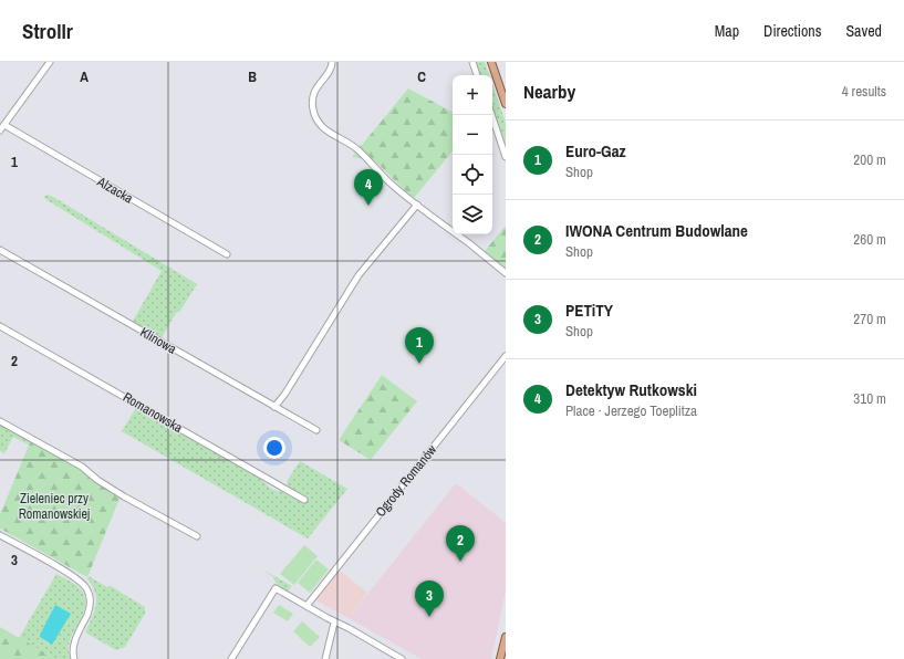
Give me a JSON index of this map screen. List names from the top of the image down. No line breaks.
{"streets":{"street":["Alzacka","Klinowa","Romanowska","Ogrody Romanów"]},"parks":["Zieleniec przy Romanowskiej"],"page":{"header":"Strollr","nav":["Map","Directions","Saved"],"heading":["Nearby","4 results"],"map_buttons":["+","−"],"list":[{"mark":"1","name":"Euro-Gaz","note":"Shop","value":"200 m"},{"mark":"2","name":"IWONA Centrum Budowlane","note":"Shop","value":"260 m"},{"mark":"3","name":"PETiTY","note":"Shop","value":"270 m"},{"mark":"4","name":"Detektyw Rutkowski","note":"Place · Jerzego Toeplitza","value":"310 m"}],"pins":["4","1","2","3"]},"grid":{"columns":["A","B","C"],"rows":["1","2","3"]}}
